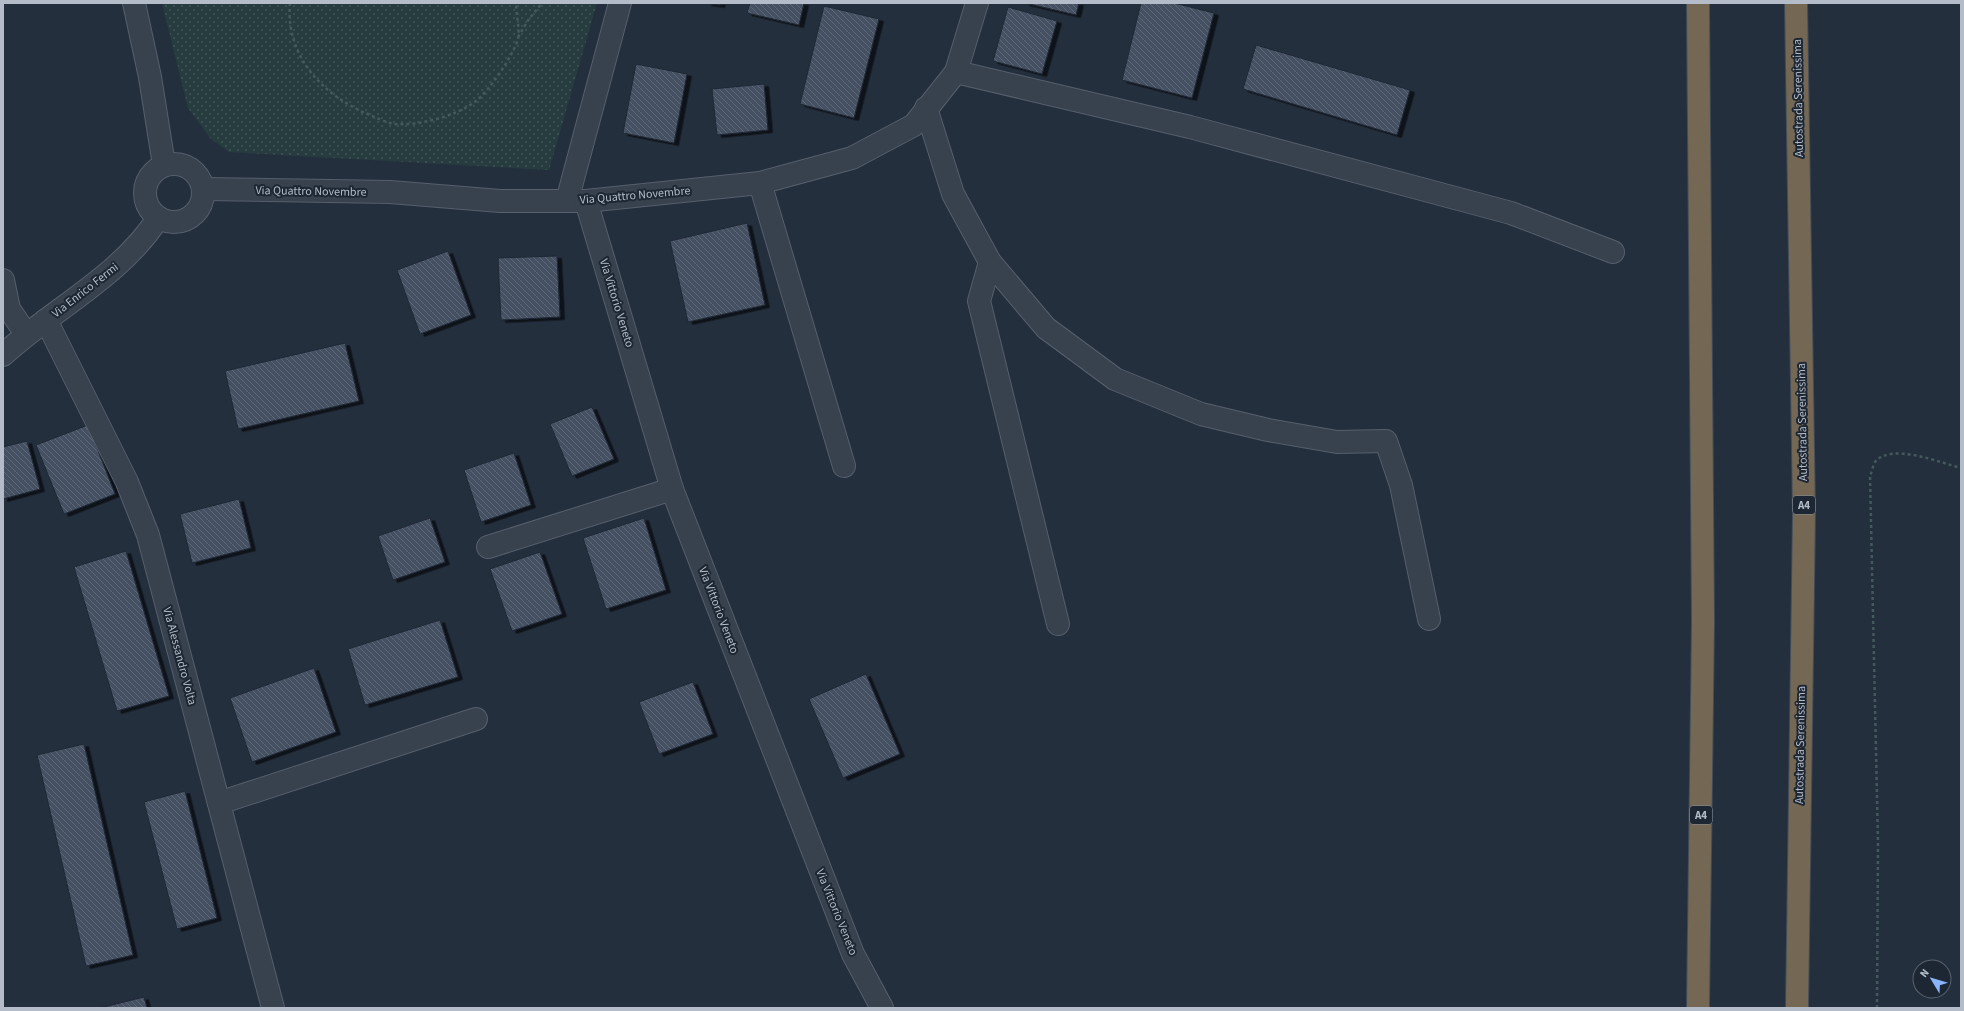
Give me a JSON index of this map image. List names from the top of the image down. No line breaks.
{"streets":{"highway":["Autostrada Serenissima","A4"],"street":["Via Quattro Novembre","Via Enrico Fermi","Via Vittorio Veneto","Via Alessandro Volta"]},"crossings":[["Via Quattro Novembre","Via Enrico Fermi"],["Via Quattro Novembre","Via Vittorio Veneto"],["Via Enrico Fermi","Via Alessandro Volta"]],"north":"top left"}
